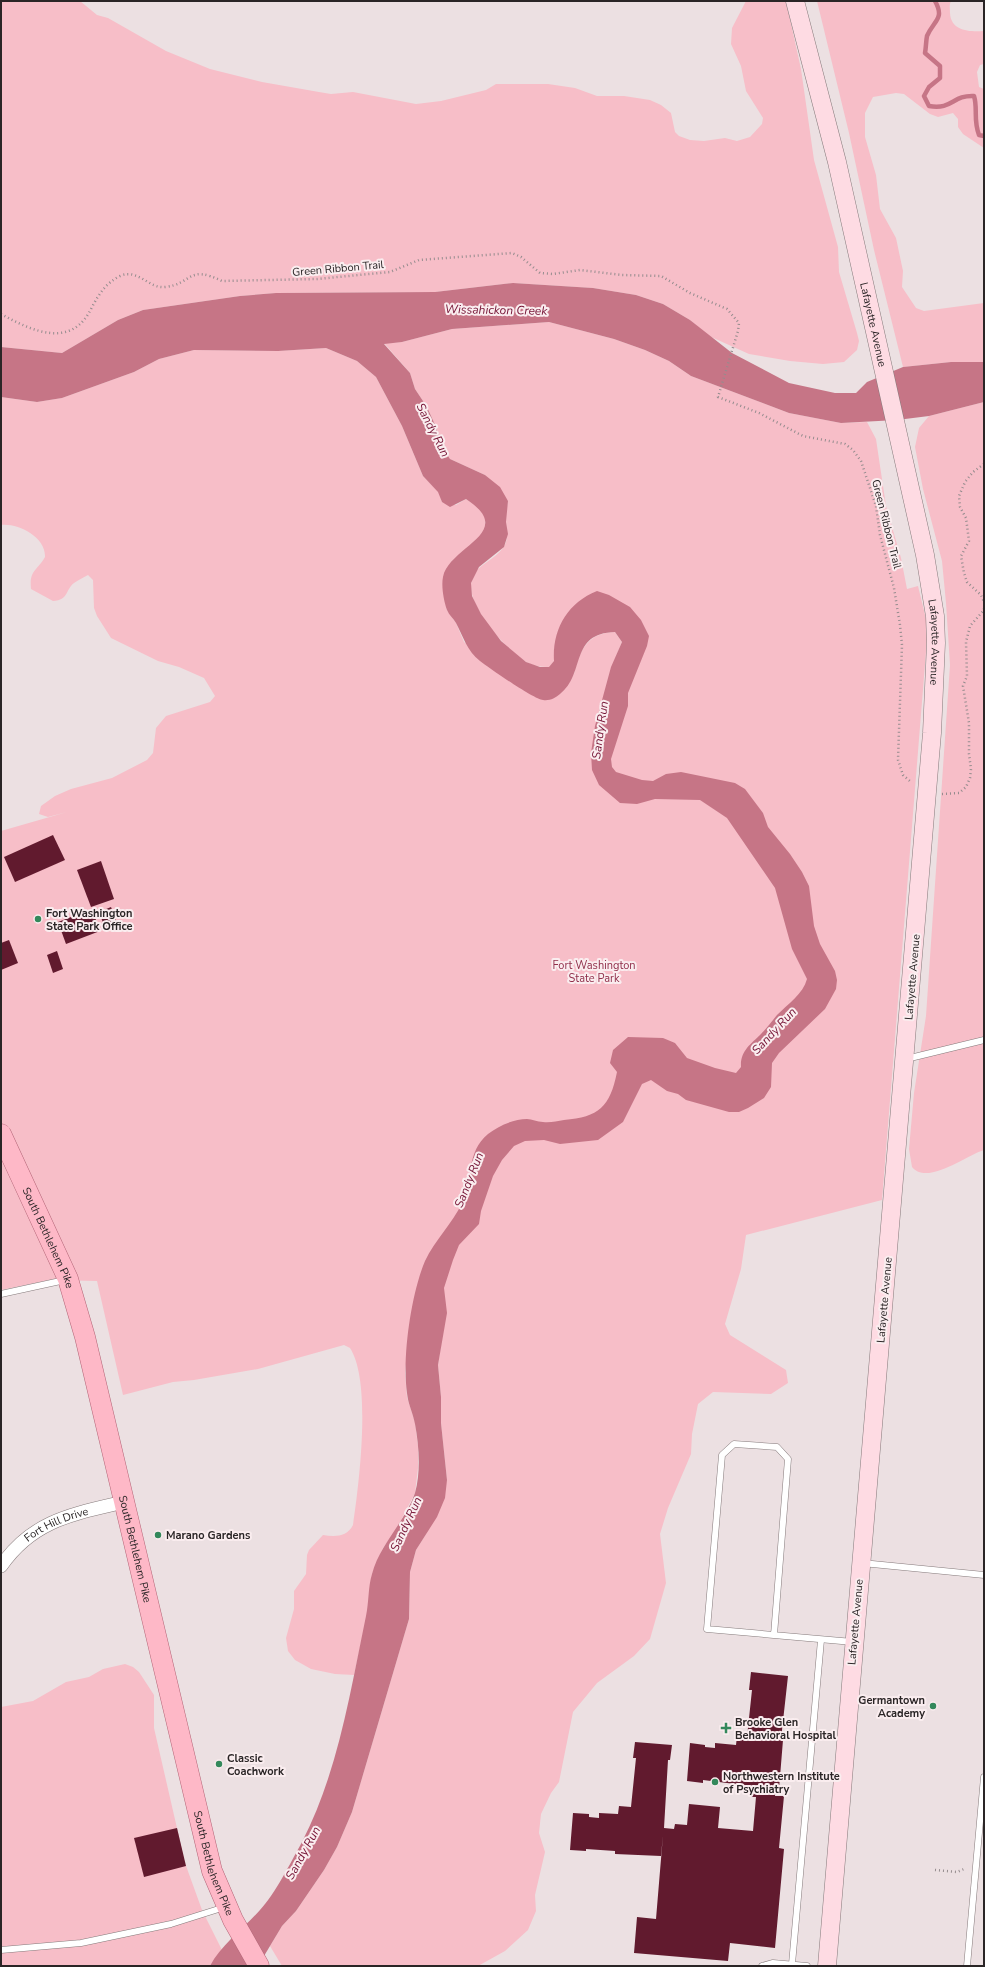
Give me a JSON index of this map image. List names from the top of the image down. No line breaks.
{"streets":{"main road":["Lafayette Avenue","South Bethlehem Pike"],"street":["Fort Hill Drive"],"path":["Green Ribbon Trail"]},"crossings":[["South Bethlehem Pike","Fort Hill Drive"]],"water":["Wissahickon Creek","Sandy Run"],"parks":["Fort Washington State Park"],"places":{"other":["Fort Washington State Park Office","Marano Gardens","Germantown Academy","Classic Coachwork","Northwestern Institute of Psychiatry"],"health":["Brooke Glen Behavioral Hospital"]}}
